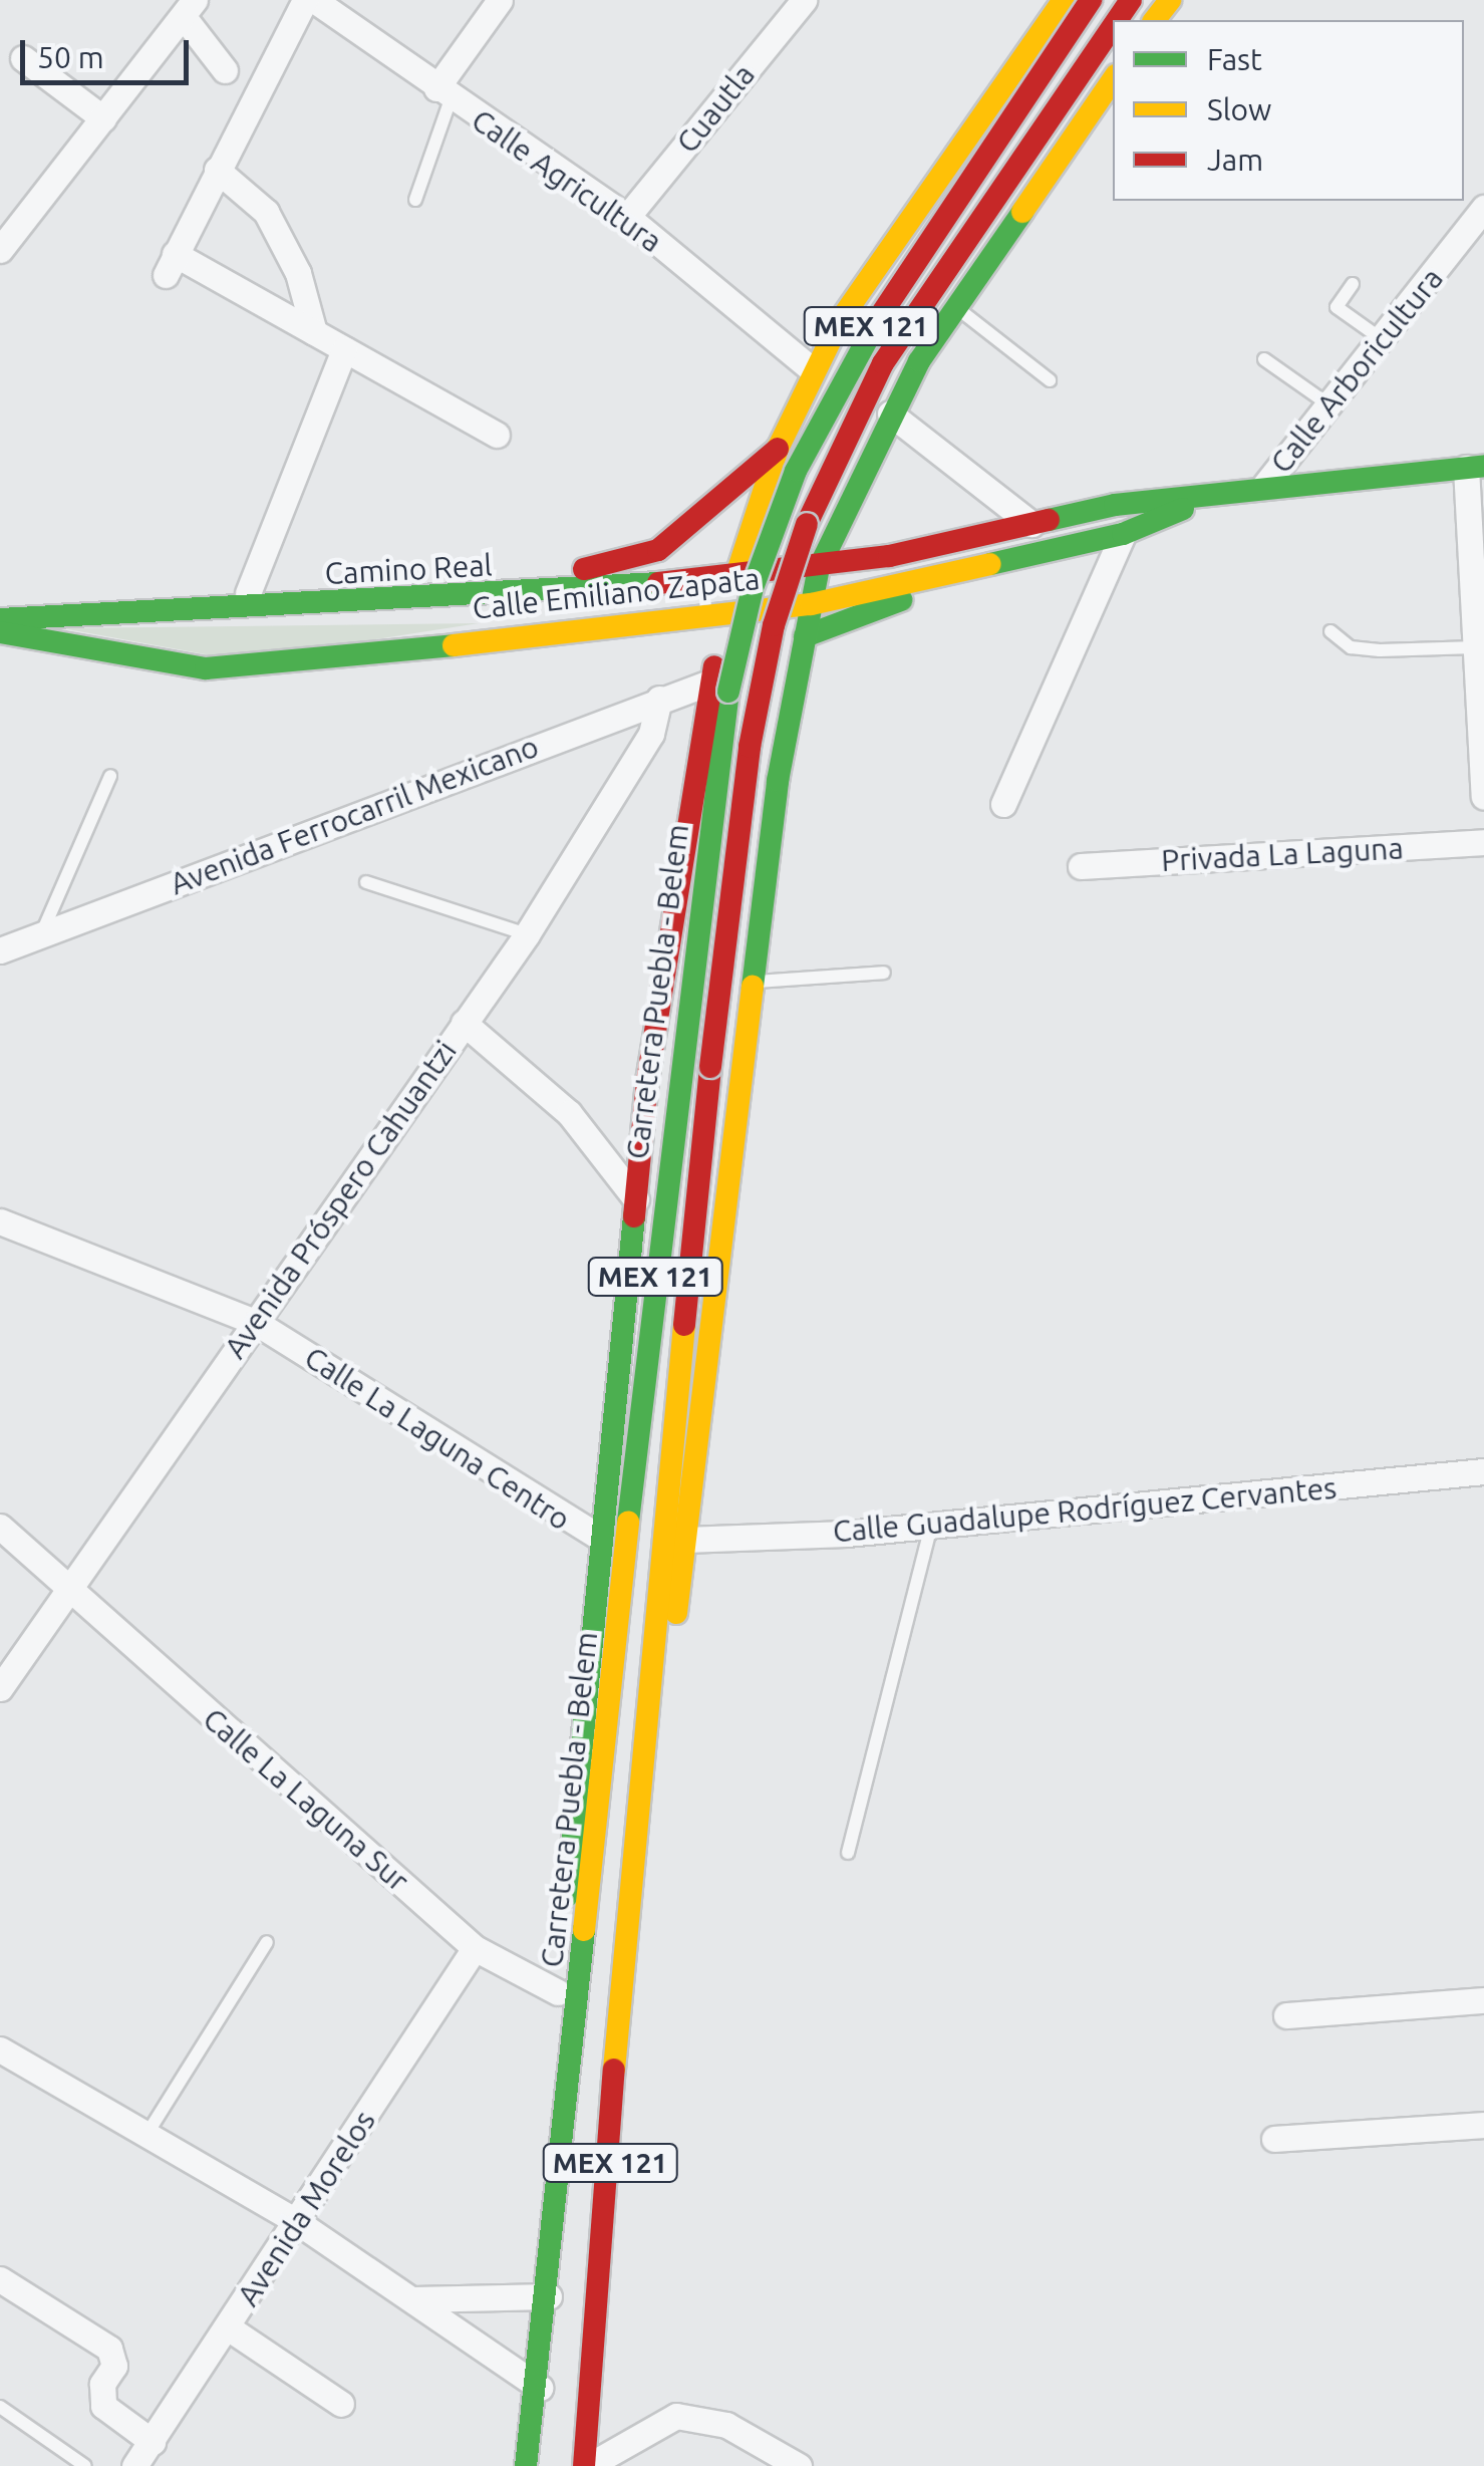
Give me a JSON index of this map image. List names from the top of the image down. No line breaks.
{"streets":{"main road":["MEX 121","Camino Real","Calle Emiliano Zapata","Carretera Puebla - Belem"],"street":["Cuautla","Calle Agricultura","Calle Arboricultura","Avenida Ferrocarril Mexicano","Privada La Laguna","Avenida Próspero Cahuantzi","Calle La Laguna Centro","Calle Guadalupe Rodríguez Cervantes","Calle La Laguna Sur","Avenida Morelos"]},"crossings":[["Cuautla","Calle Agricultura"],["Calle Agricultura","Carretera Puebla - Belem"],["Calle Arboricultura","Calle Emiliano Zapata"],["Camino Real","Calle Emiliano Zapata"],["Camino Real","Carretera Puebla - Belem"],["Calle Emiliano Zapata","Carretera Puebla - Belem"],["Avenida Ferrocarril Mexicano","Carretera Puebla - Belem"],["Avenida Ferrocarril Mexicano","Avenida Próspero Cahuantzi"],["Carretera Puebla - Belem","Calle La Laguna Centro"],["Carretera Puebla - Belem","Calle Guadalupe Rodríguez Cervantes"],["Carretera Puebla - Belem","Calle La Laguna Sur"],["Avenida Próspero Cahuantzi","Calle La Laguna Centro"],["Avenida Próspero Cahuantzi","Calle La Laguna Sur"],["Calle La Laguna Sur","Avenida Morelos"]],"legend":["Fast","Slow","Jam"],"scale_bar":"50 m"}
